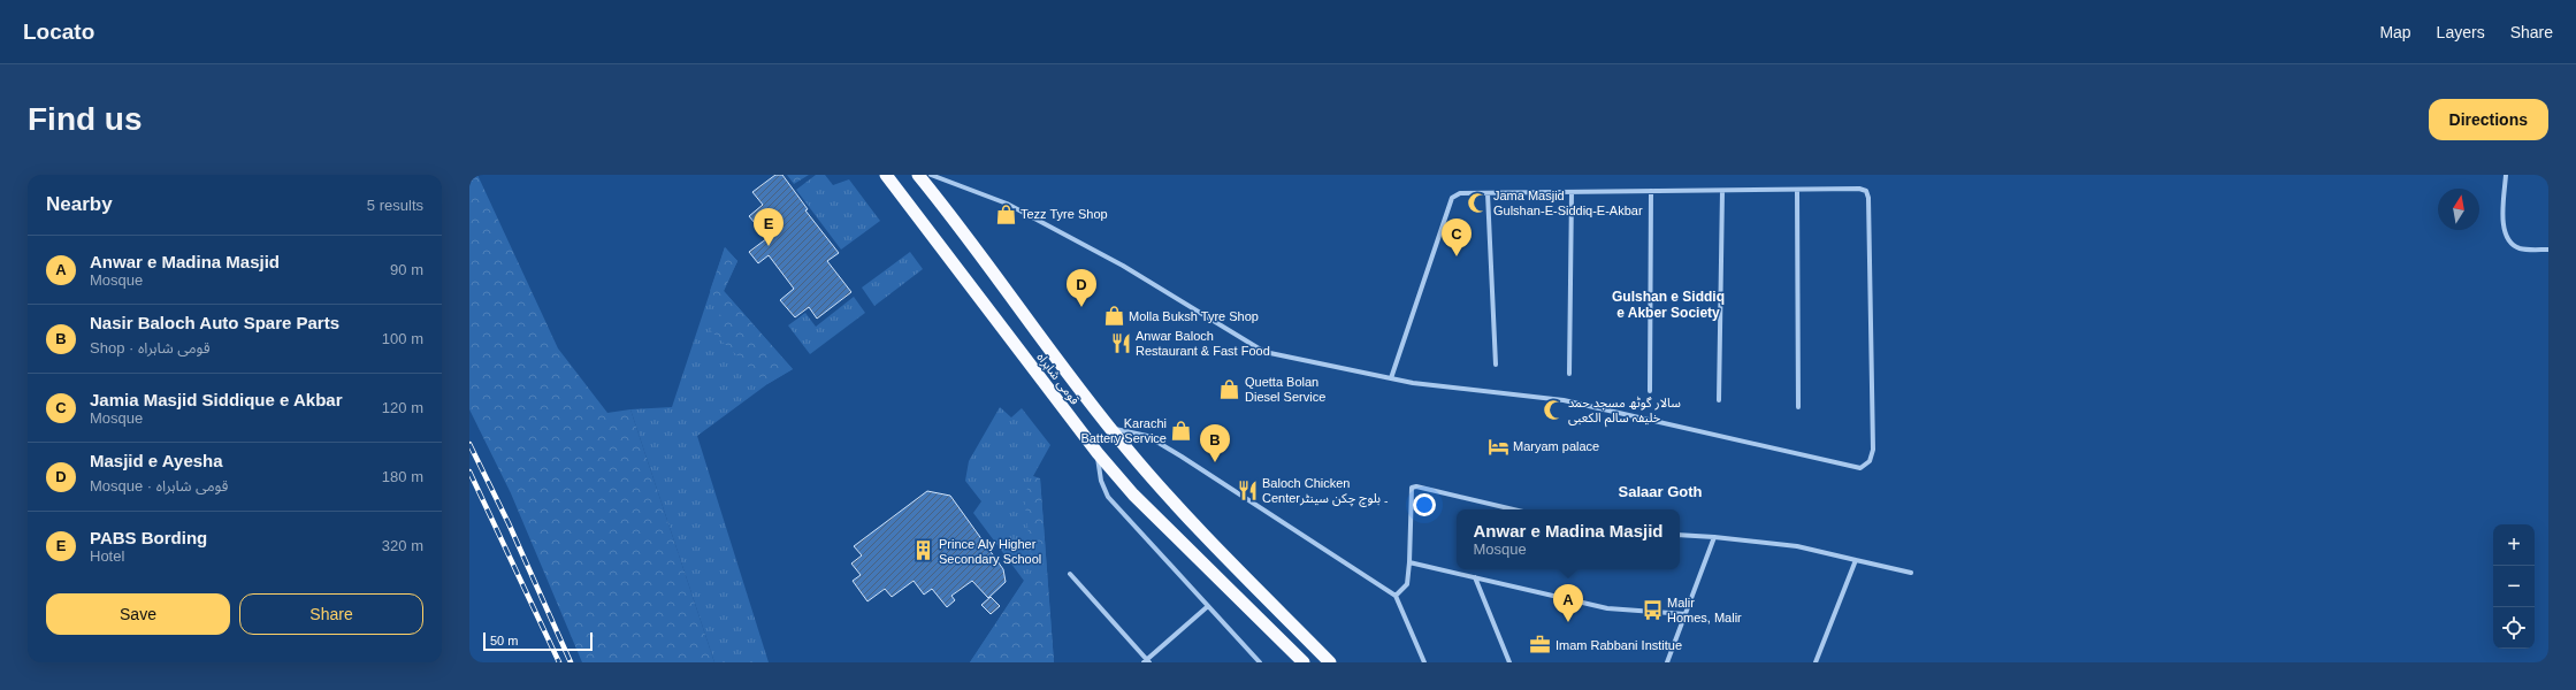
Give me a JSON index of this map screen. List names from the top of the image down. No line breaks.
{"streets":{"highway":["قومی شاہراہ"]},"districts":["Gulshan e Siddiq e Akber Society","Salaar Goth"],"places":{"mosque":["Jama Masjid Gulshan-E-Siddiq-E-Akbar","سالار گوٹھ مسجد حمد خلیفہ سالم الکعبی"],"shop":["Tezz Tyre Shop","Molla Buksh Tyre Shop","Quetta Bolan Diesel Service","Karachi Battery Service"],"restaurant":["Anwar Baloch Restaurant & Fast Food","Baloch Chicken Center۔ بلوچ چکن سینٹر"],"hotel":["Maryam palace"],"building":["Prince Aly Higher Secondary School"],"bus stop":["Malir Homes, Malir"],"office":["Imam Rabbani Institue"]},"scale_bar":"50 m","north":"top","page":{"header":"Locato","nav":["Map","Layers","Share"],"buttons":["Directions",["Save","Share"]],"title":"Find us","heading":["Nearby","5 results"],"pins":["E","C","D","B","A"],"list":[{"mark":"A","name":"Anwar e Madina Masjid","note":"Mosque","value":"90 m"},{"mark":"B","name":"Nasir Baloch Auto Spare Parts","note":"Shop · قومی شاہراہ","value":"100 m"},{"mark":"C","name":"Jamia Masjid Siddique e Akbar","note":"Mosque","value":"120 m"},{"mark":"D","name":"Masjid e Ayesha","note":"Mosque · قومی شاہراہ","value":"180 m"},{"mark":"E","name":"PABS Bording","note":"Hotel","value":"320 m"}],"popup":["Anwar e Madina Masjid","Mosque"],"map_buttons":["+","−"],"scale":"50 m"}}
